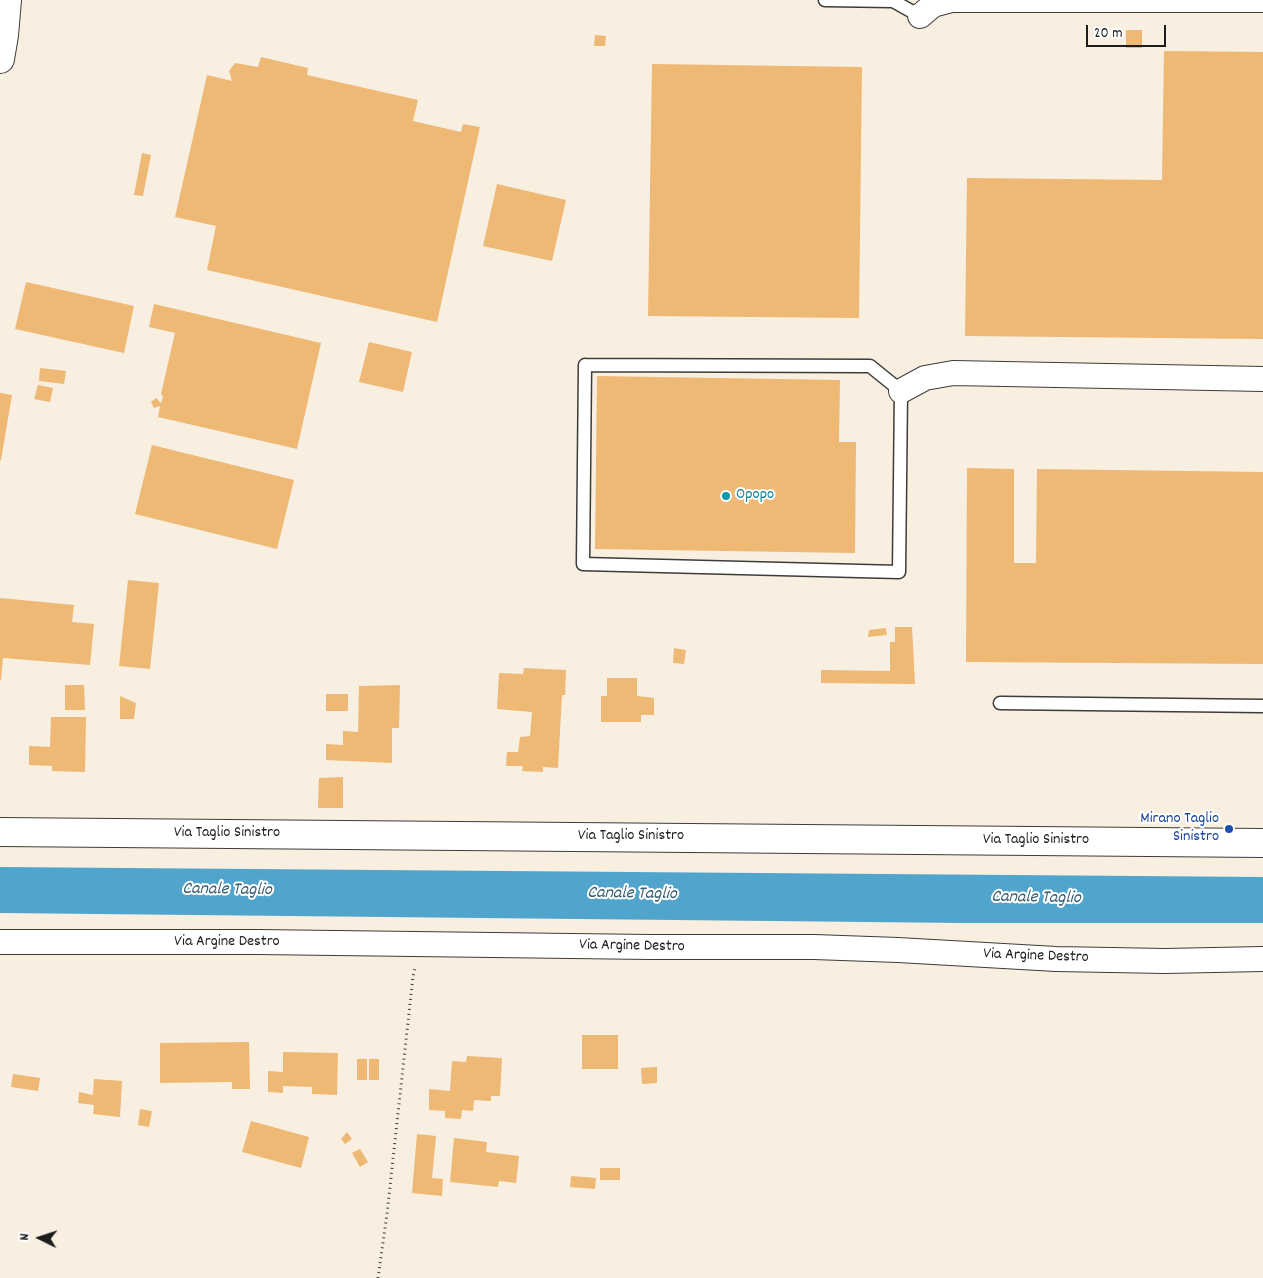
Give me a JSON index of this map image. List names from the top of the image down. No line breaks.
{"streets":{"main road":["Via Taglio Sinistro"],"street":["Via Argine Destro"]},"water":["Canale Taglio"],"places":["Opopo","Mirano Taglio Sinistro"],"scale_bar":"20 m","north":"left"}
